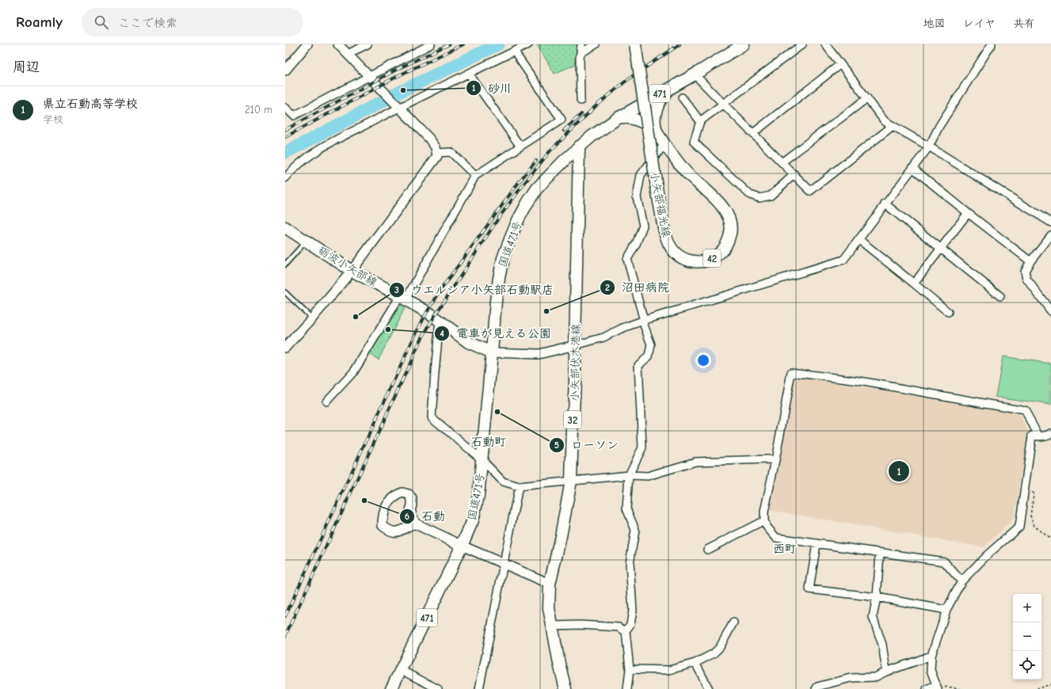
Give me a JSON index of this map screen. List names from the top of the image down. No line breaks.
{"streets":{"main road":["471","小矢部福光線","国道471号","42","砺波小矢部線","小矢部伏木港線","32"]},"crossings":[["小矢部福光線","国道471号"],["国道471号","砺波小矢部線"],["国道471号","小矢部伏木港線"]],"districts":["石動町","西町"],"places":["砂川","沼田病院","ウエルシア小矢部石動駅店","電車が見える公園","ローソン","石動"],"page":{"header":"Roamly","search":"ここで検索","nav":["地図","レイヤ","共有"],"heading":"周辺","list":[{"mark":"1","name":"県立石動高等学校","note":"学校","value":"210 m"}],"pins":"1","map_buttons":["+","−"]}}
